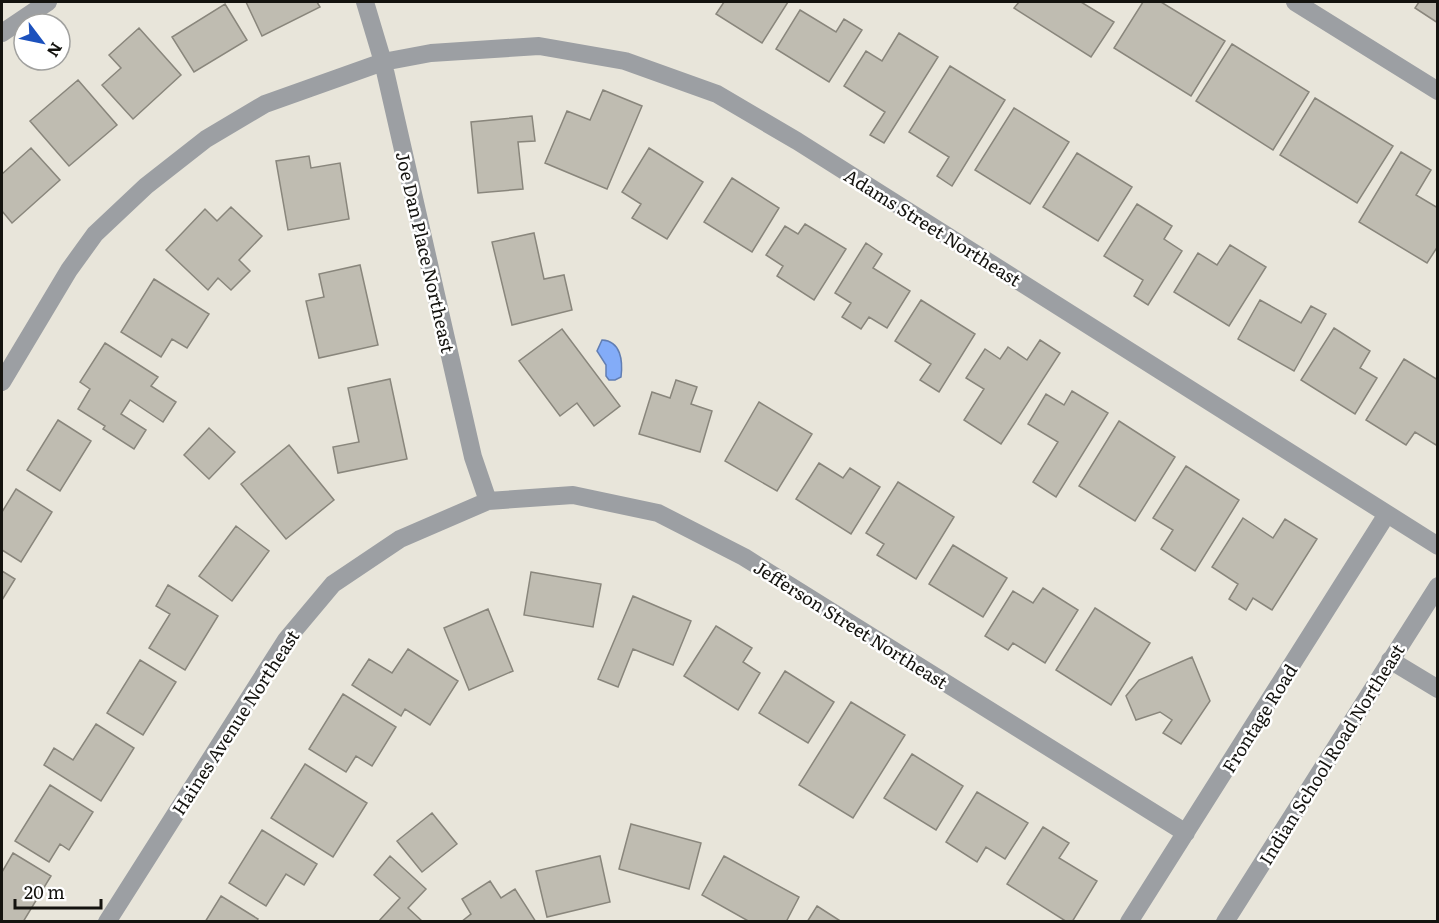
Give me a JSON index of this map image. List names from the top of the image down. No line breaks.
{"streets":{"street":["Adams Street Northeast","Joe Dan Place Northeast","Jefferson Street Northeast","Frontage Road","Haines Avenue Northeast","Indian School Road Northeast"]},"crossings":[["Adams Street Northeast","Joe Dan Place Northeast"],["Adams Street Northeast","Frontage Road"],["Joe Dan Place Northeast","Jefferson Street Northeast"],["Joe Dan Place Northeast","Haines Avenue Northeast"],["Jefferson Street Northeast","Frontage Road"],["Jefferson Street Northeast","Haines Avenue Northeast"]],"scale_bar":"20 m","north":"bottom right"}
